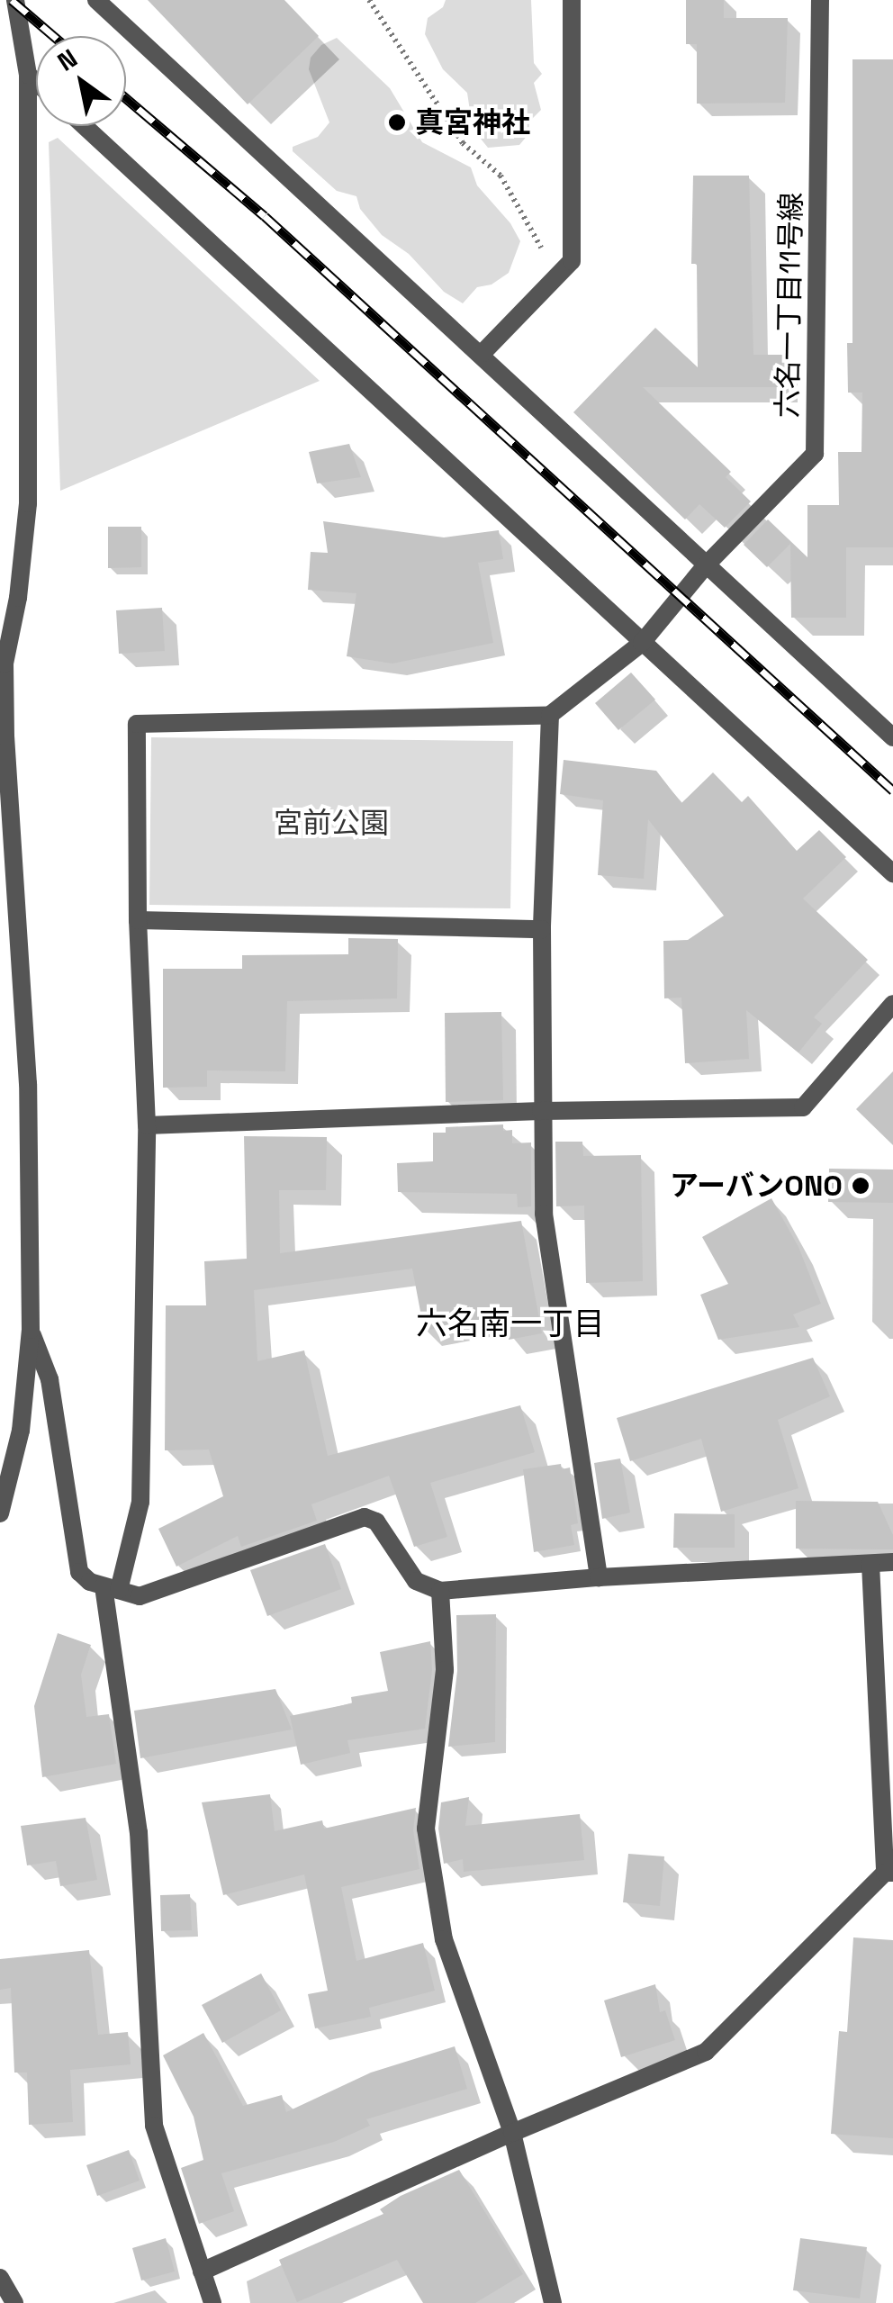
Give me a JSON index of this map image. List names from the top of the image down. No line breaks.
{"streets":{"street":["六名一丁目11号線"]},"districts":["六名南一丁目"],"parks":["宮前公園"],"places":["真宮神社","アーバンONO"],"north":"top left"}
